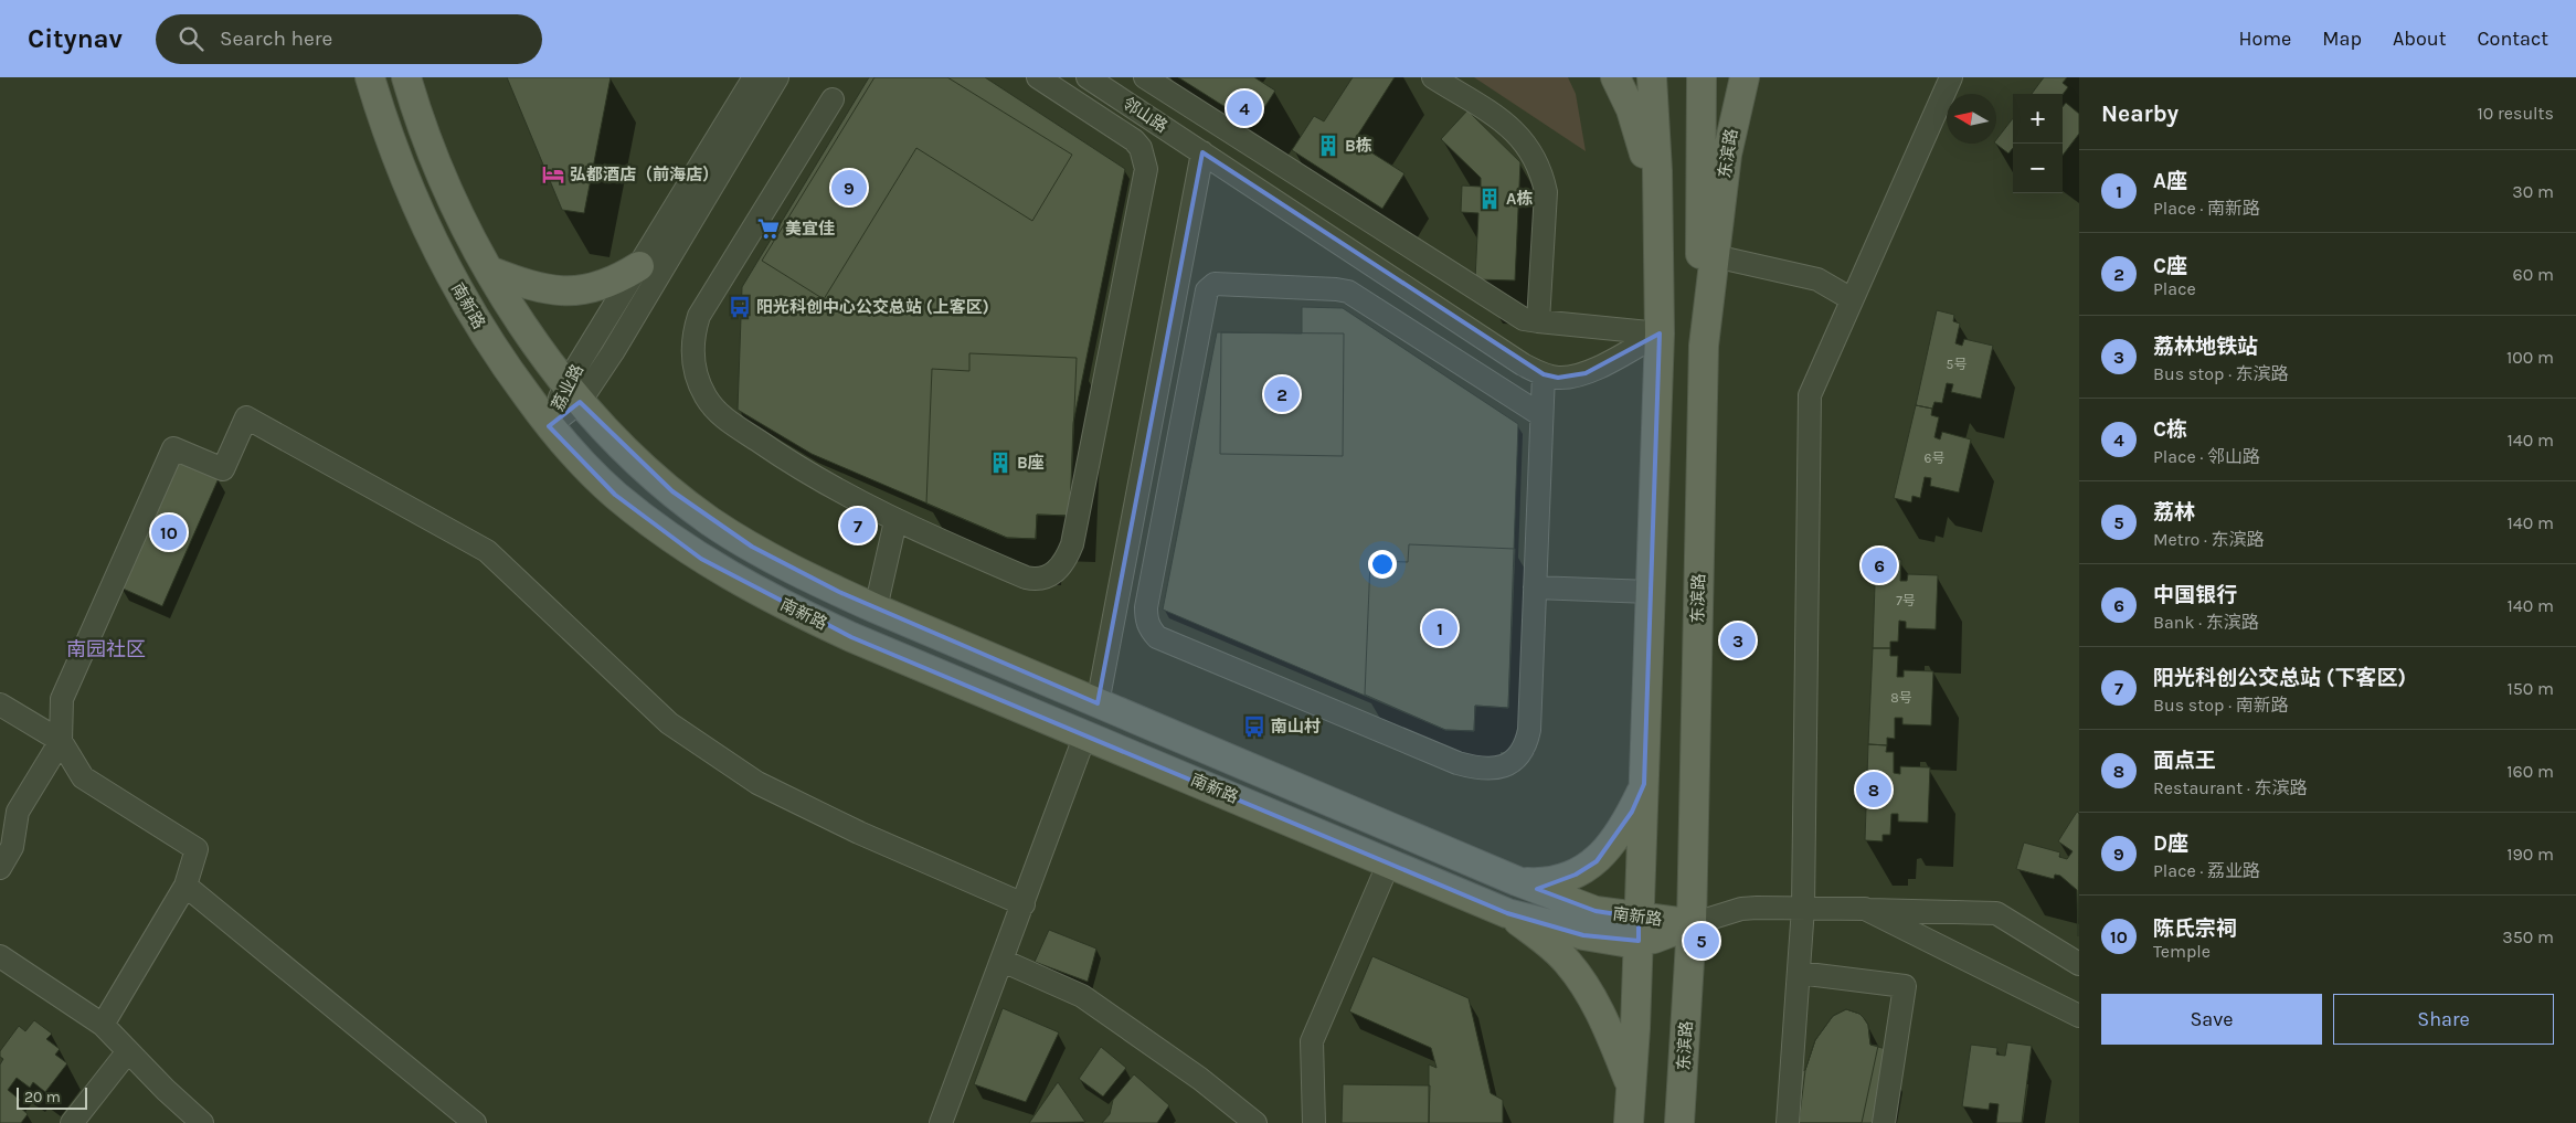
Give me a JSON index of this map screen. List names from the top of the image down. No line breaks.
{"streets":{"main road":["东滨路","南新路"],"street":["邻山路","荔业路"]},"crossings":[["东滨路","南新路"],["南新路","荔业路"]],"districts":["南园社区"],"places":{"building":["B栋","A栋","B座"],"hotel":["弘都酒店（前海店）"],"supermarket":["美宜佳"],"bus stop":["阳光科创中心公交总站 (上客区)","南山村"]},"house_numbers":["5号","6号","7号","8号"],"scale_bar":"20 m","north":"left","page":{"header":"Citynav","search":"Search here","nav":["Home","Map","About","Contact"],"heading":["Nearby","10 results"],"pins":["4","9","2","7","10","6","1","3","8","5"],"map_buttons":["+","−"],"list":[{"mark":"1","name":"A座","note":"Place · 南新路","value":"30 m"},{"mark":"2","name":"C座","note":"Place","value":"60 m"},{"mark":"3","name":"荔林地铁站","note":"Bus stop · 东滨路","value":"100 m"},{"mark":"4","name":"C栋","note":"Place · 邻山路","value":"140 m"},{"mark":"5","name":"荔林","note":"Metro · 东滨路","value":"140 m"},{"mark":"6","name":"中国银行","note":"Bank · 东滨路","value":"140 m"},{"mark":"7","name":"阳光科创公交总站 (下客区)","note":"Bus stop · 南新路","value":"150 m"},{"mark":"8","name":"面点王","note":"Restaurant · 东滨路","value":"160 m"},{"mark":"9","name":"D座","note":"Place · 荔业路","value":"190 m"},{"mark":"10","name":"陈氏宗祠","note":"Temple","value":"350 m"}],"buttons":["Save","Share"],"scale":"20 m"}}
